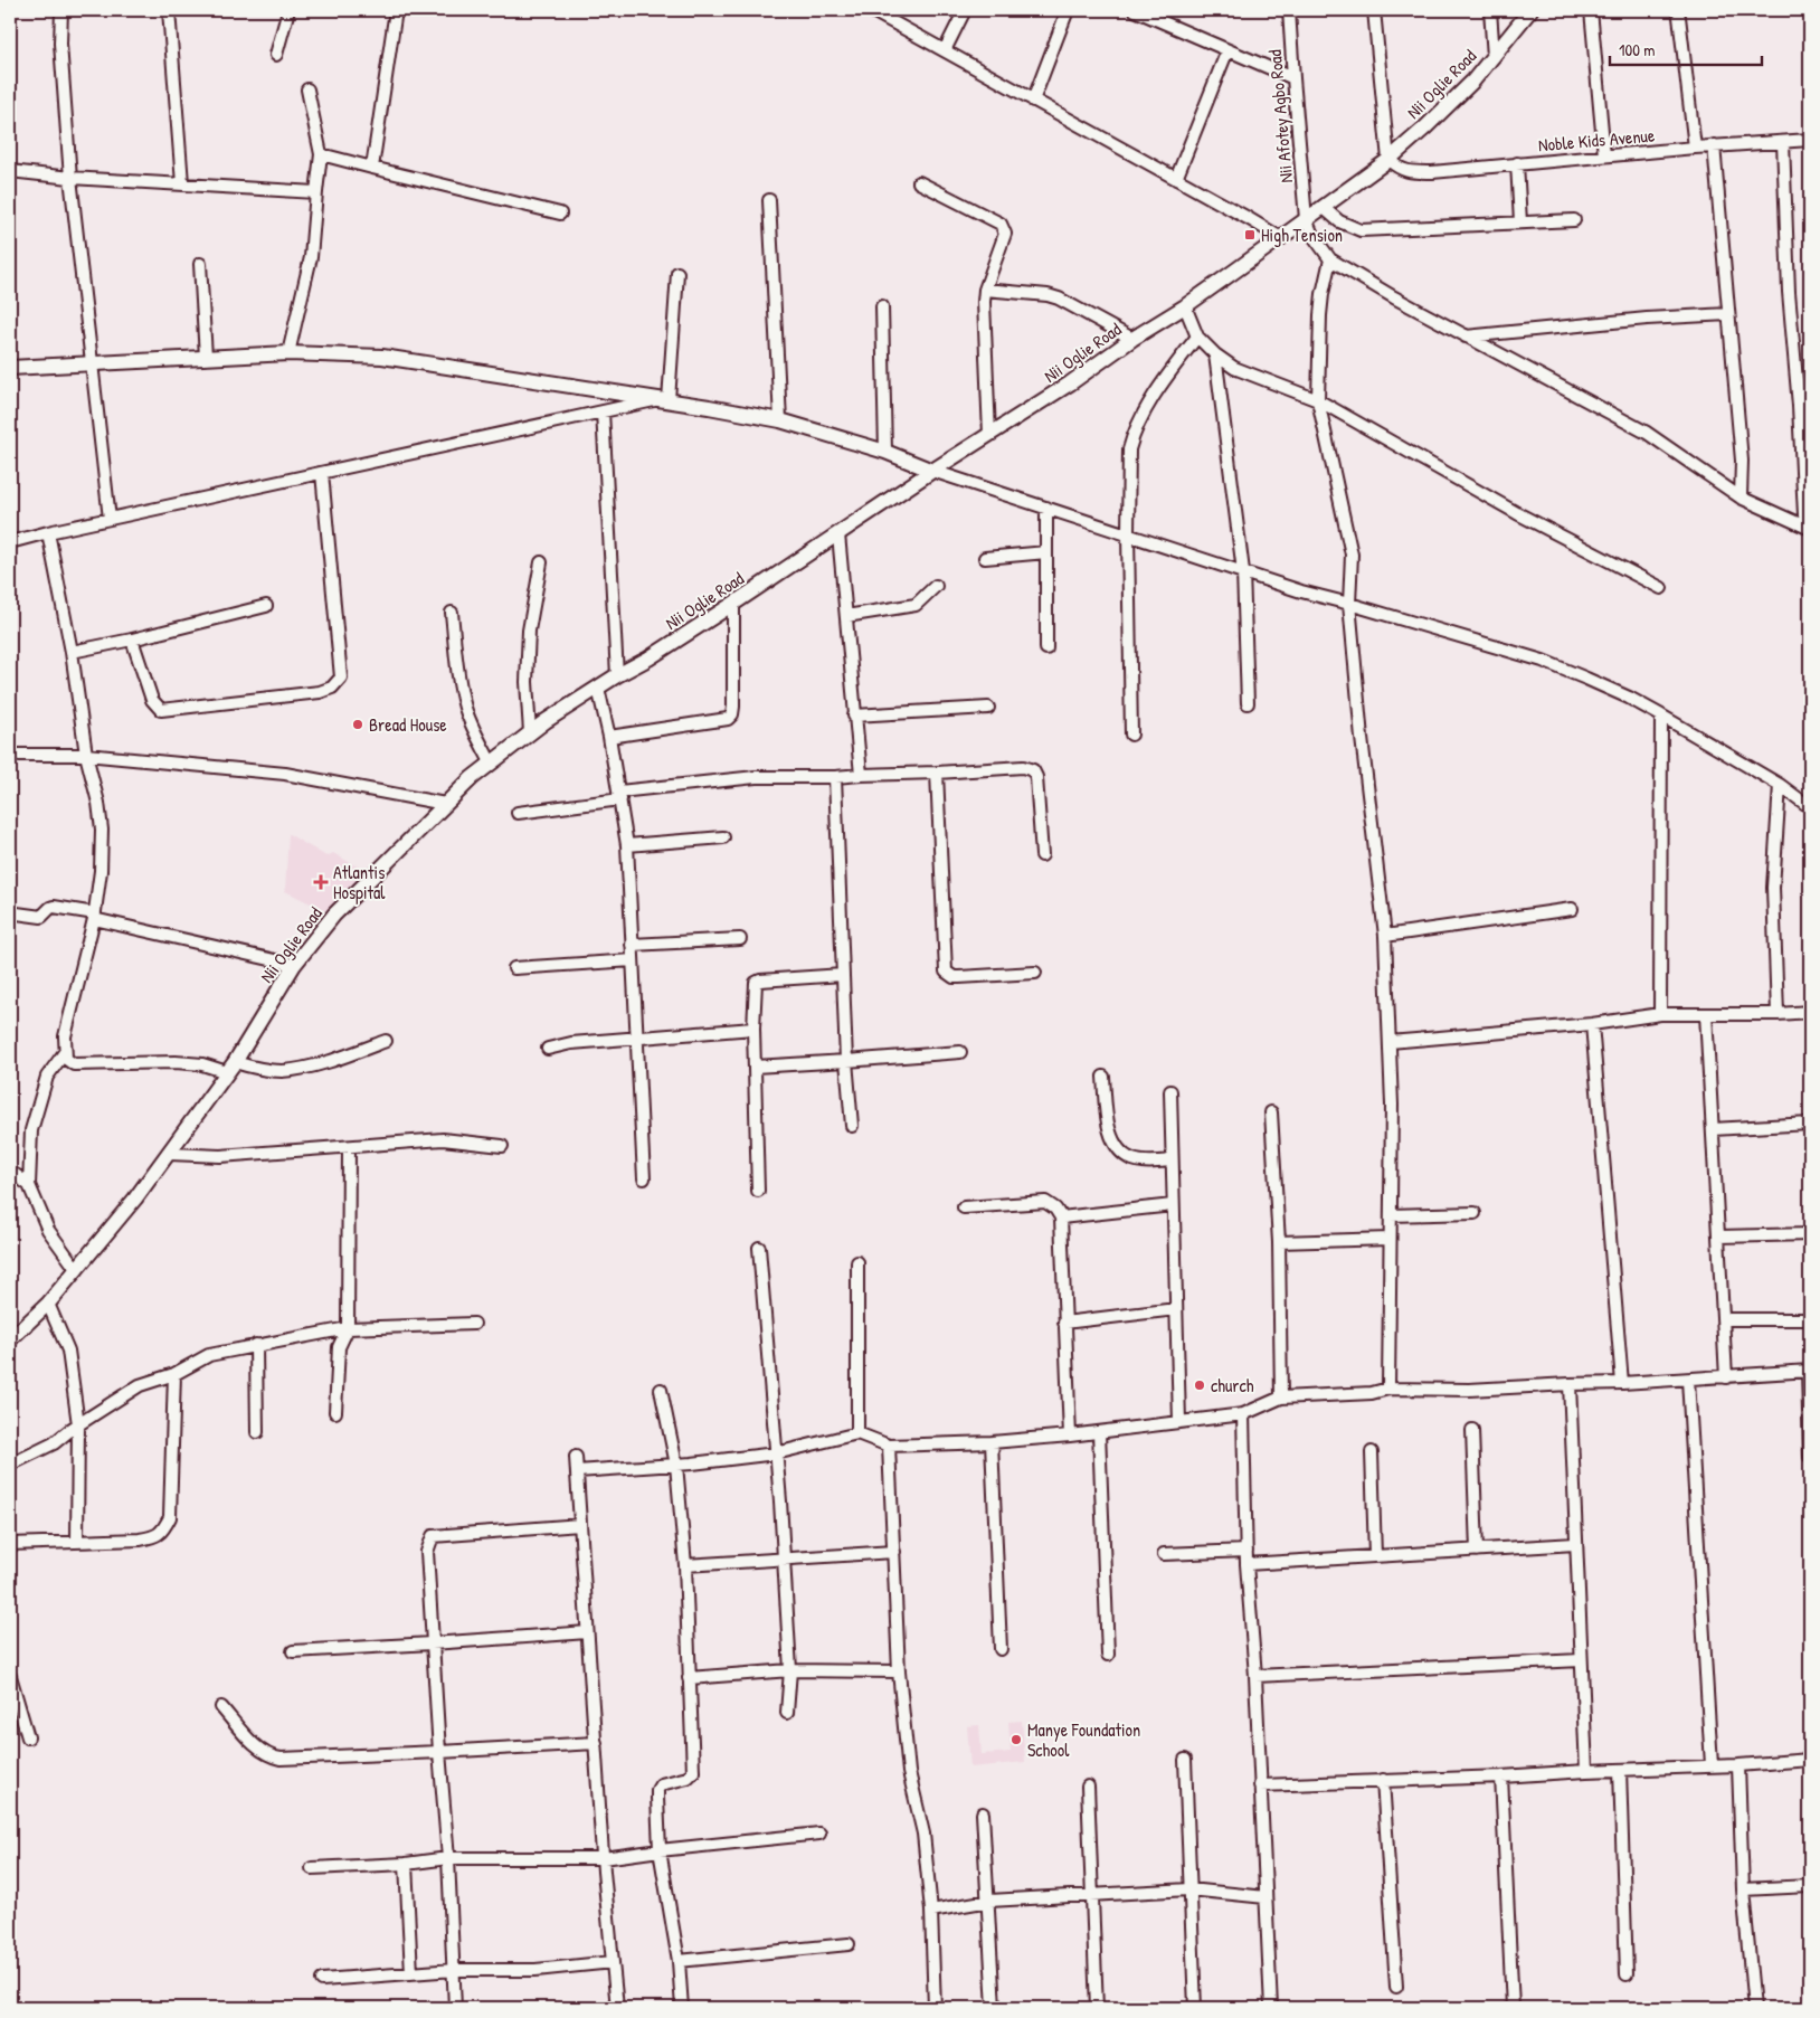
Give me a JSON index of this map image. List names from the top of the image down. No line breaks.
{"streets":{"street":["Nii Oglie Road","Nii Afotey Agbo Road","Noble Kids Avenue"]},"crossings":[["Nii Oglie Road","Nii Afotey Agbo Road"],["Nii Oglie Road","Noble Kids Avenue"]],"places":{"transit":["High Tension"],"other":["Bread House","church","Manye Foundation School"],"health":["Atlantis Hospital"]},"scale_bar":"100 m"}
